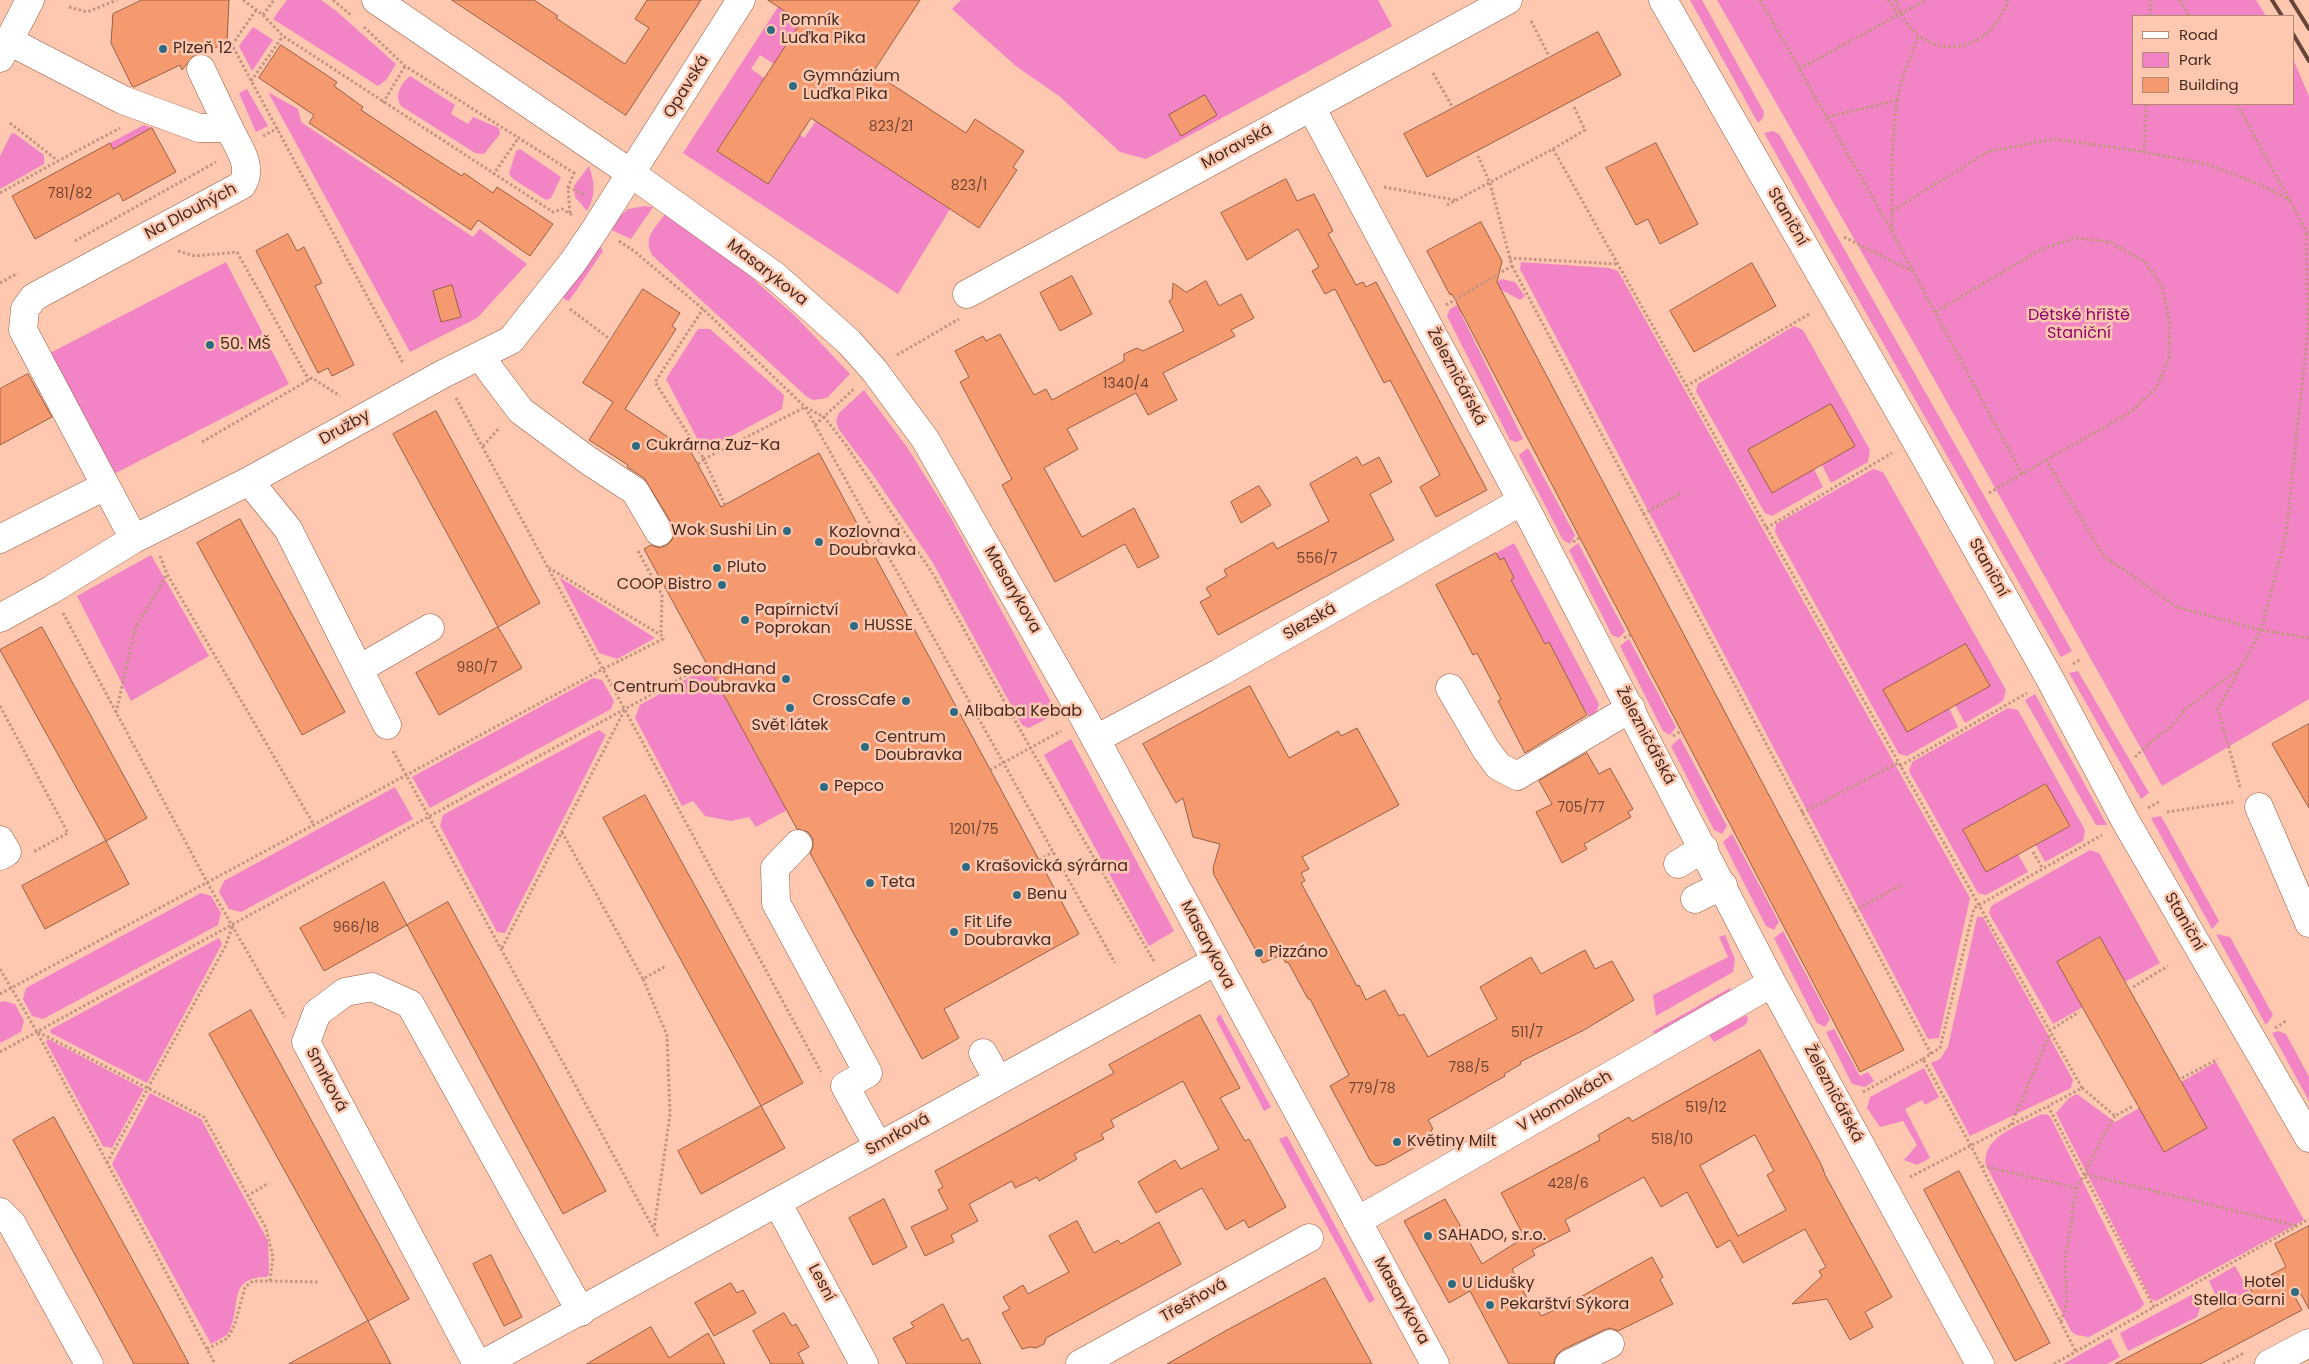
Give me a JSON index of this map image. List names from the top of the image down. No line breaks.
{"streets":{"street":["Opavská","Moravská","Na Dlouhých","Staniční","Masarykova","Železničářská","Družby","Slezská","Smrková","V Homolkách","Lesní","Třešňová"]},"crossings":[["Opavská","Masarykova"],["Opavská","Družby"],["Moravská","Železničářská"],["Na Dlouhých","Družby"],["Masarykova","Družby"],["Masarykova","Slezská"],["Masarykova","Smrková"],["Masarykova","V Homolkách"],["Železničářská","Slezská"],["Železničářská","V Homolkách"],["Smrková","Lesní"]],"parks":["Dětské hřiště Staniční"],"places":["Pomník Luďka Pika","Plzeň 12","Gymnázium Luďka Pika","50. MŠ","Cukrárna Zuz-Ka","Wok Sushi Lin","Kozlovna Doubravka","Pluto","COOP Bistro","Papírnictví Poprokan","HUSSE","SecondHand Centrum Doubravka","CrossCafe","Svět látek","Alibaba Kebab","Centrum Doubravka","Pepco","Krašovická sýrárna","Teta","Benu","Fit Life Doubravka","Pizzáno","Květiny Milt","SAHADO, s.r.o.","U Lidušky","Hotel Stella Garni","Pekarštví Sýkora"],"house_numbers":["823/21","823/1","781/82","1340/4","556/7","980/7","705/77","1201/75","966/18","511/7","788/5","779/78","519/12","518/10","428/6"],"legend":["Road","Park","Building"]}
